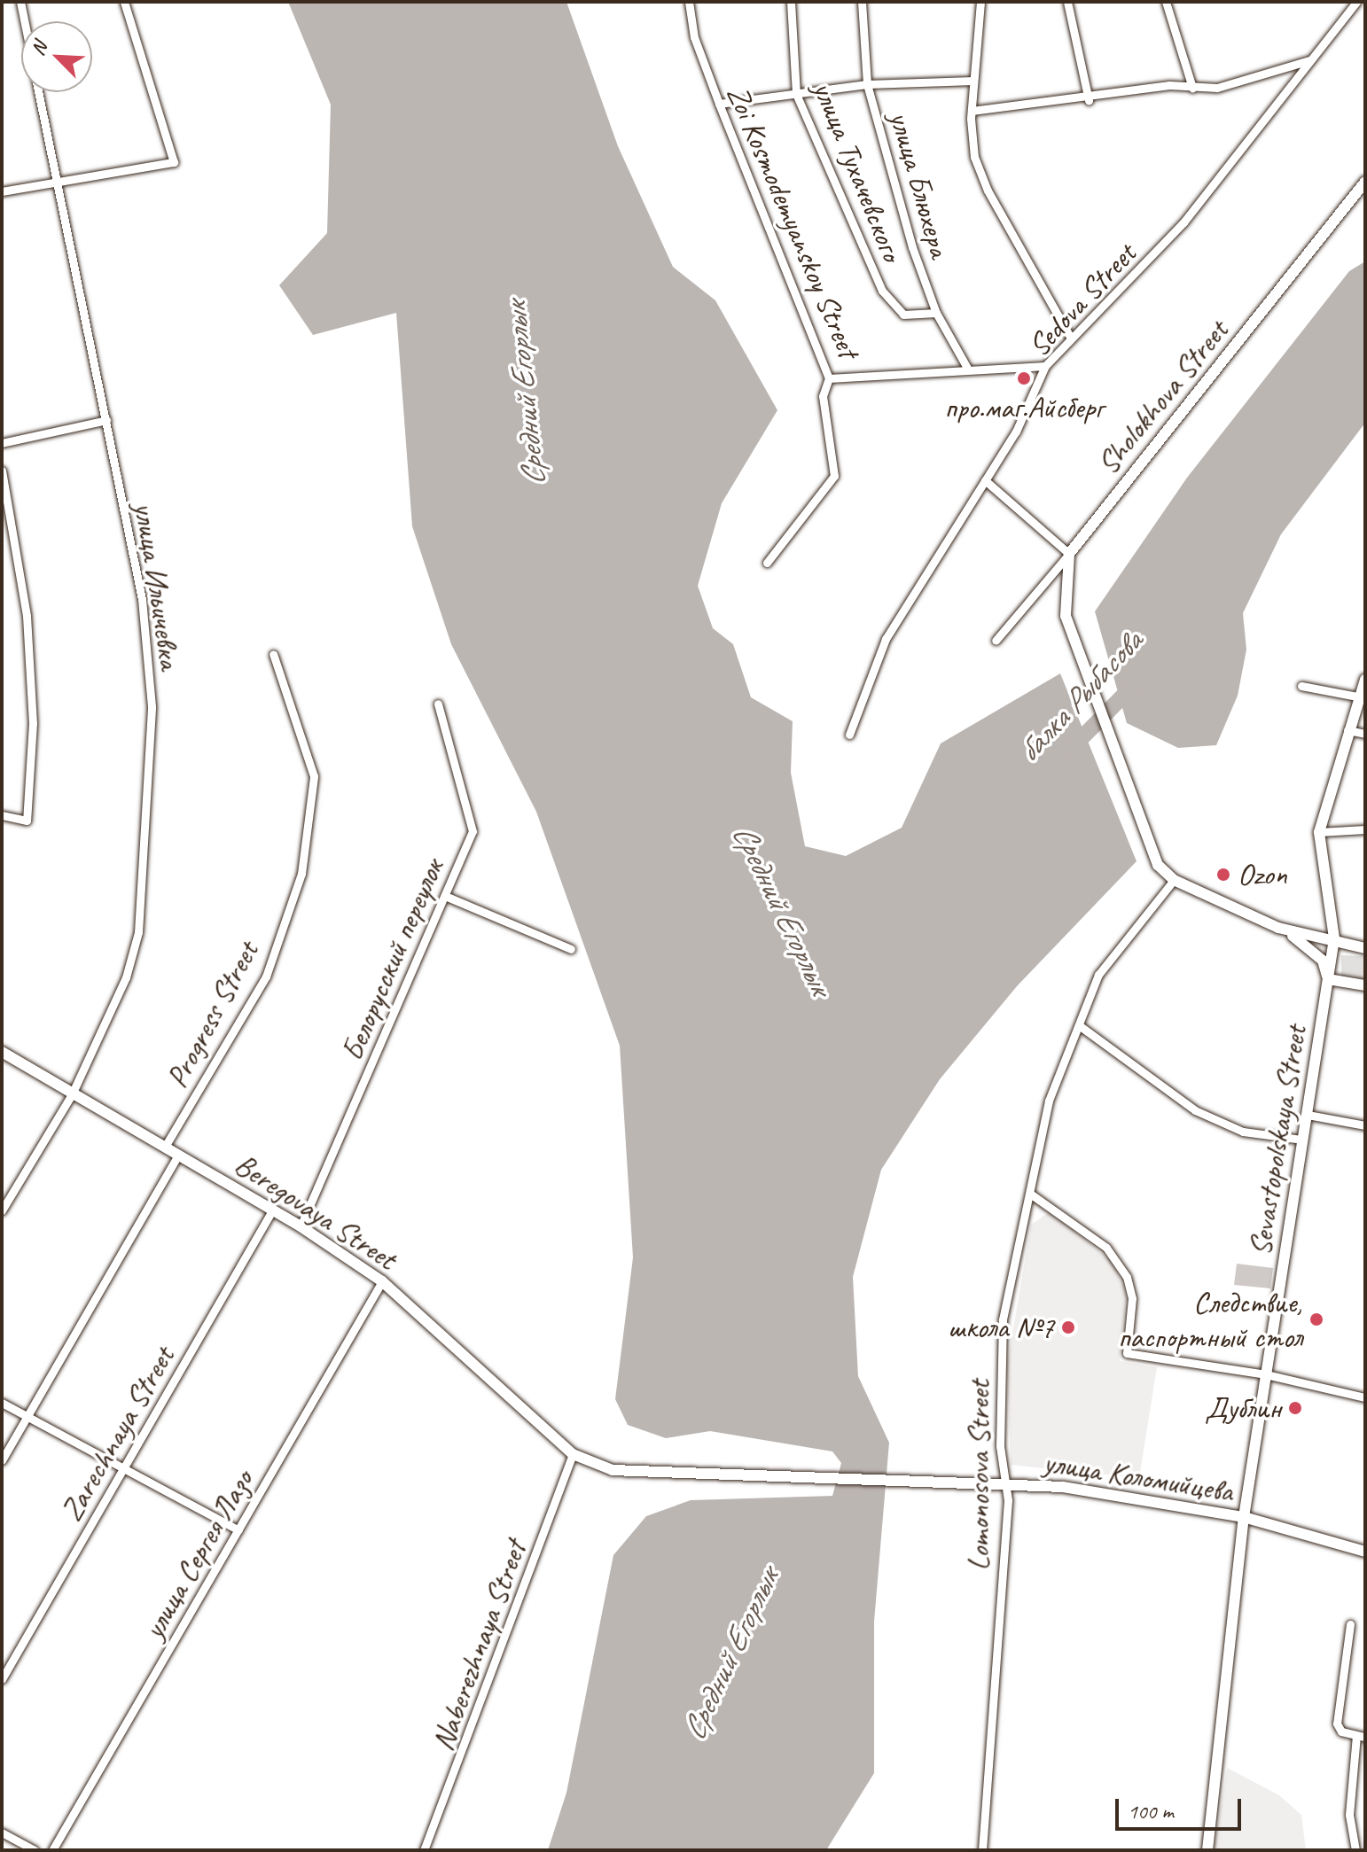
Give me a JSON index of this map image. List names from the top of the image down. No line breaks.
{"streets":{"main road":["Sholokhova Street","Sevastopolskaya Street","Beregovaya Street","улица Коломийцева"],"street":["улица Тухачевского","улица Блюхера","Zoi Kosmodemyanskoy Street","Sedova Street","улица Ильичевка","Белорусский переулок","Progress Street","Zarechnaya Street","Lomonosova Street","улица Сергея Лазо","Naberezhnaya Street"]},"crossings":[["улица Тухачевского","улица Блюхера"],["улица Блюхера","Zoi Kosmodemyanskoy Street"],["Zoi Kosmodemyanskoy Street","Sedova Street"],["улица Ильичевка","Beregovaya Street"],["Белорусский переулок","Beregovaya Street"],["Progress Street","Beregovaya Street"],["Sevastopolskaya Street","улица Коломийцева"],["Beregovaya Street","Zarechnaya Street"],["Beregovaya Street","улица Коломийцева"],["Beregovaya Street","улица Сергея Лазо"],["Beregovaya Street","Naberezhnaya Street"],["Lomonosova Street","улица Коломийцева"],["улица Коломийцева","Naberezhnaya Street"]],"water":["Средний Егорлык","балка Рыбасова"],"places":["про.маг.Айсберг","Ozon","Следствие, паспортный стол","школа №7","Дублин"],"scale_bar":"100 m","north":"top left"}
